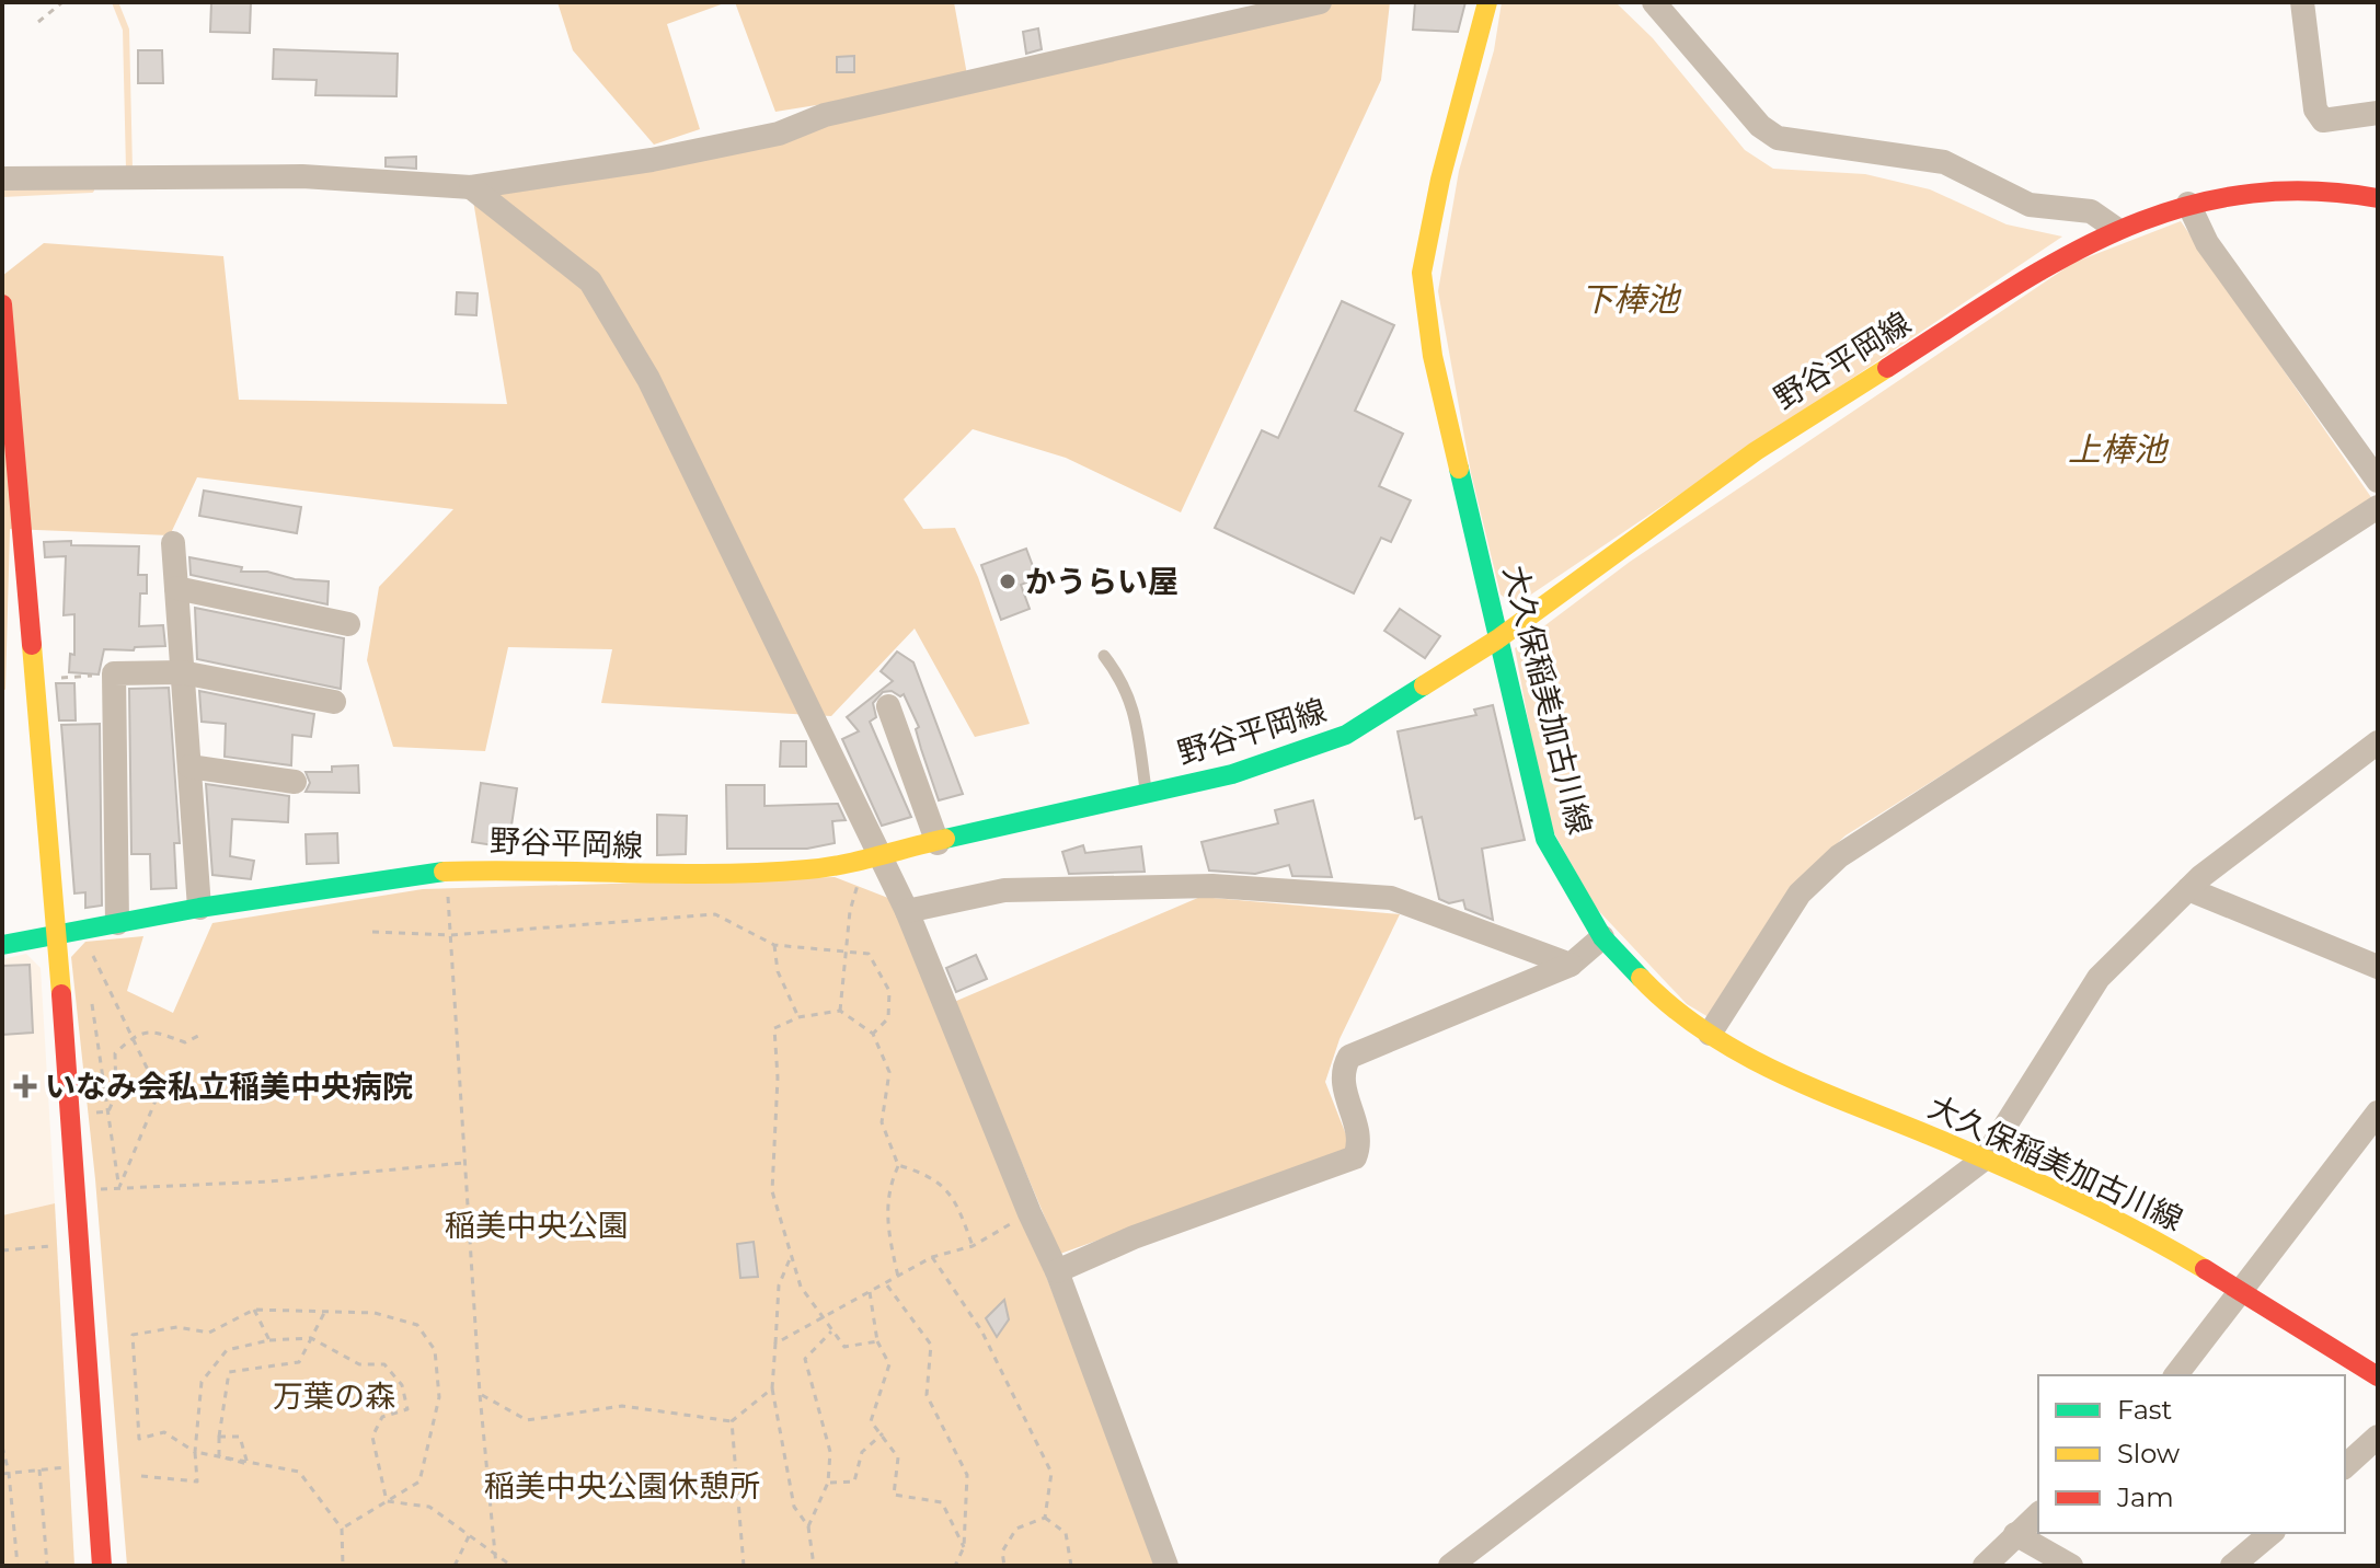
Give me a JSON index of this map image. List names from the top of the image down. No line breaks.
{"streets":{"main road":["野谷平岡線","大久保稲美加古川線"]},"crossings":[["野谷平岡線","大久保稲美加古川線"]],"water":["下棒池","上棒池"],"parks":["稲美中央公園","万葉の森","稲美中央公園休憩所"],"places":{"other":["かうらい屋"],"health":["いなみ会私立稲美中央病院"]},"legend":["Fast","Slow","Jam"]}
